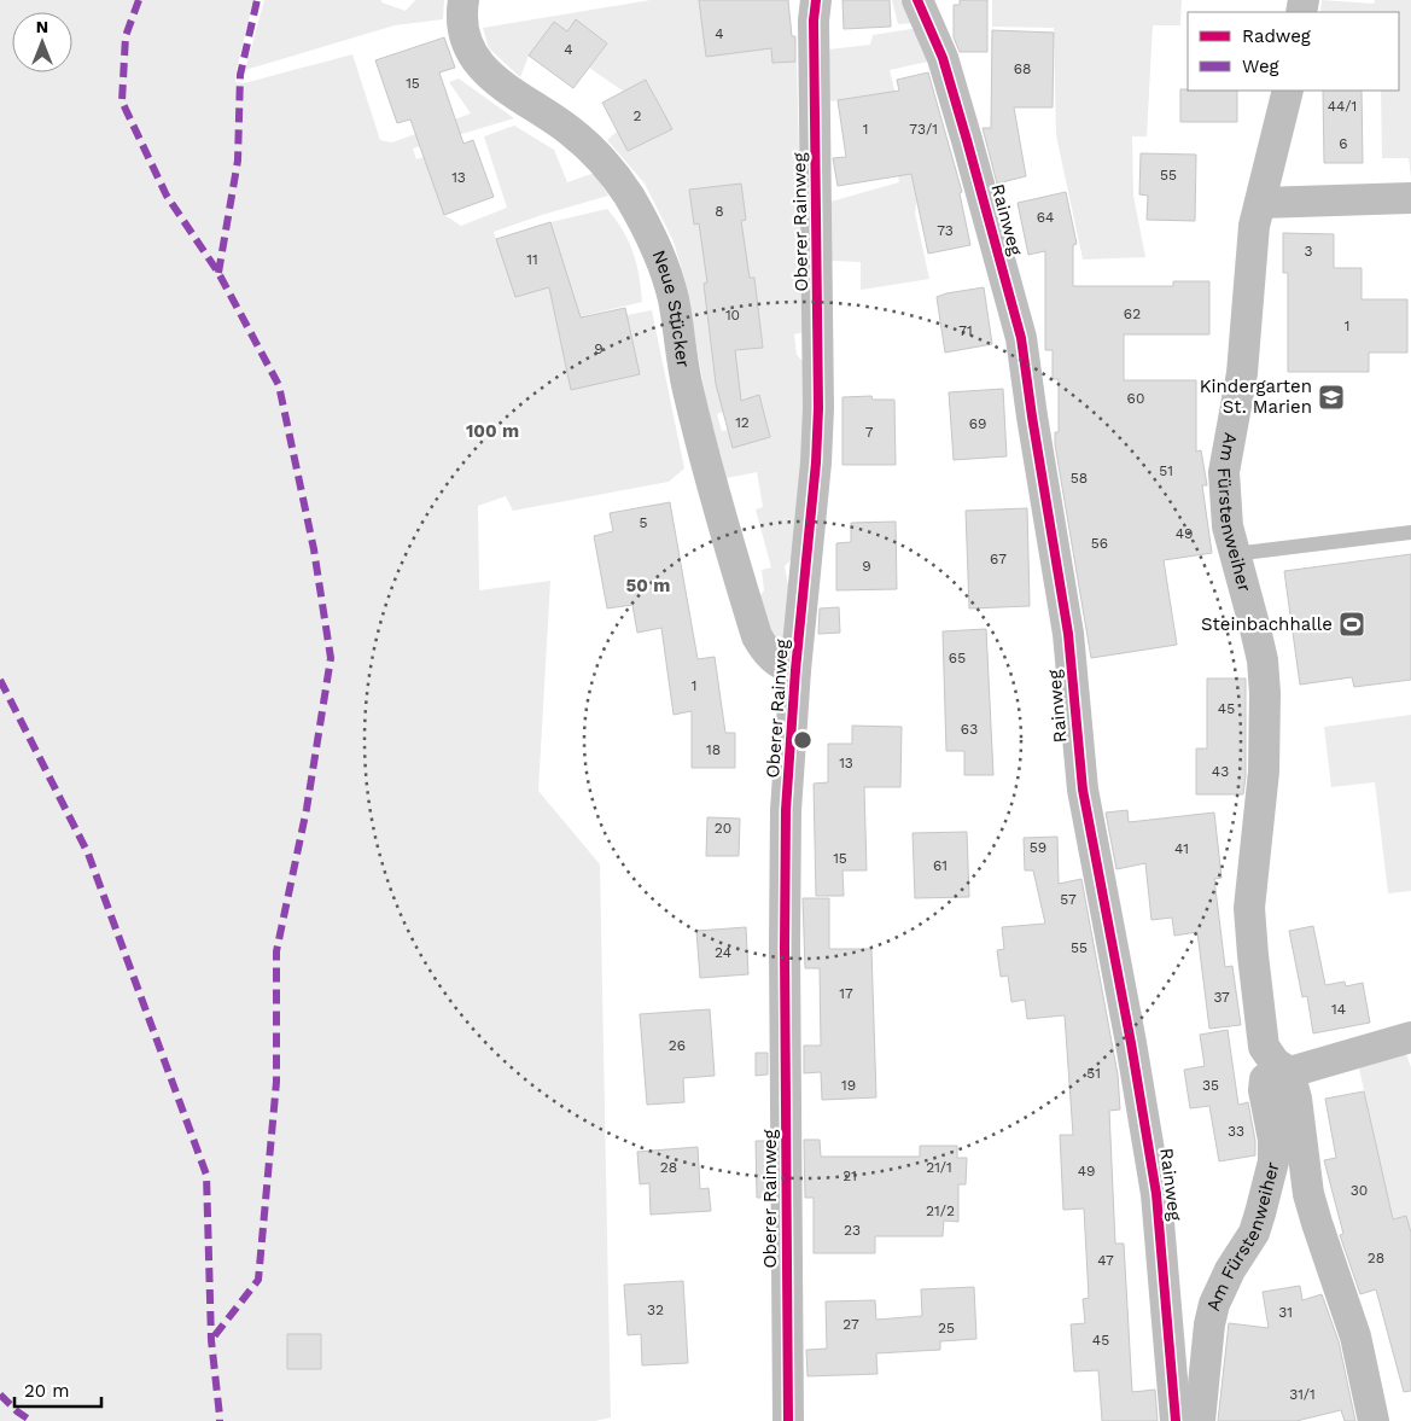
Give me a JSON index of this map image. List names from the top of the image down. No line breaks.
{"streets":{"street":["Rainweg","Oberer Rainweg","Neue Stücker","Am Fürstenweiher"]},"crossings":[["Oberer Rainweg","Neue Stücker"]],"places":{"school or university":["Kindergarten St. Marien"],"sports":["Steinbachhalle"]},"house_numbers":["4","4","68","15","44/1","2","1","73/1","6","55","13","8","64","73","3","11","62","10","1","71","9","60","12","69","7","51","58","5","49","56","67","9","65","1","45","63","18","13","43","20","59","41","15","61","57","55","24","17","37","14","26","51","19","35","33","28","21/1","49","21","30","21/2","23","28","47","32","31","27","25","45","31/1"],"legend":["Radweg","Weg"],"scale_bar":"20 m","north":"top","rings":["100 m","50 m"]}
